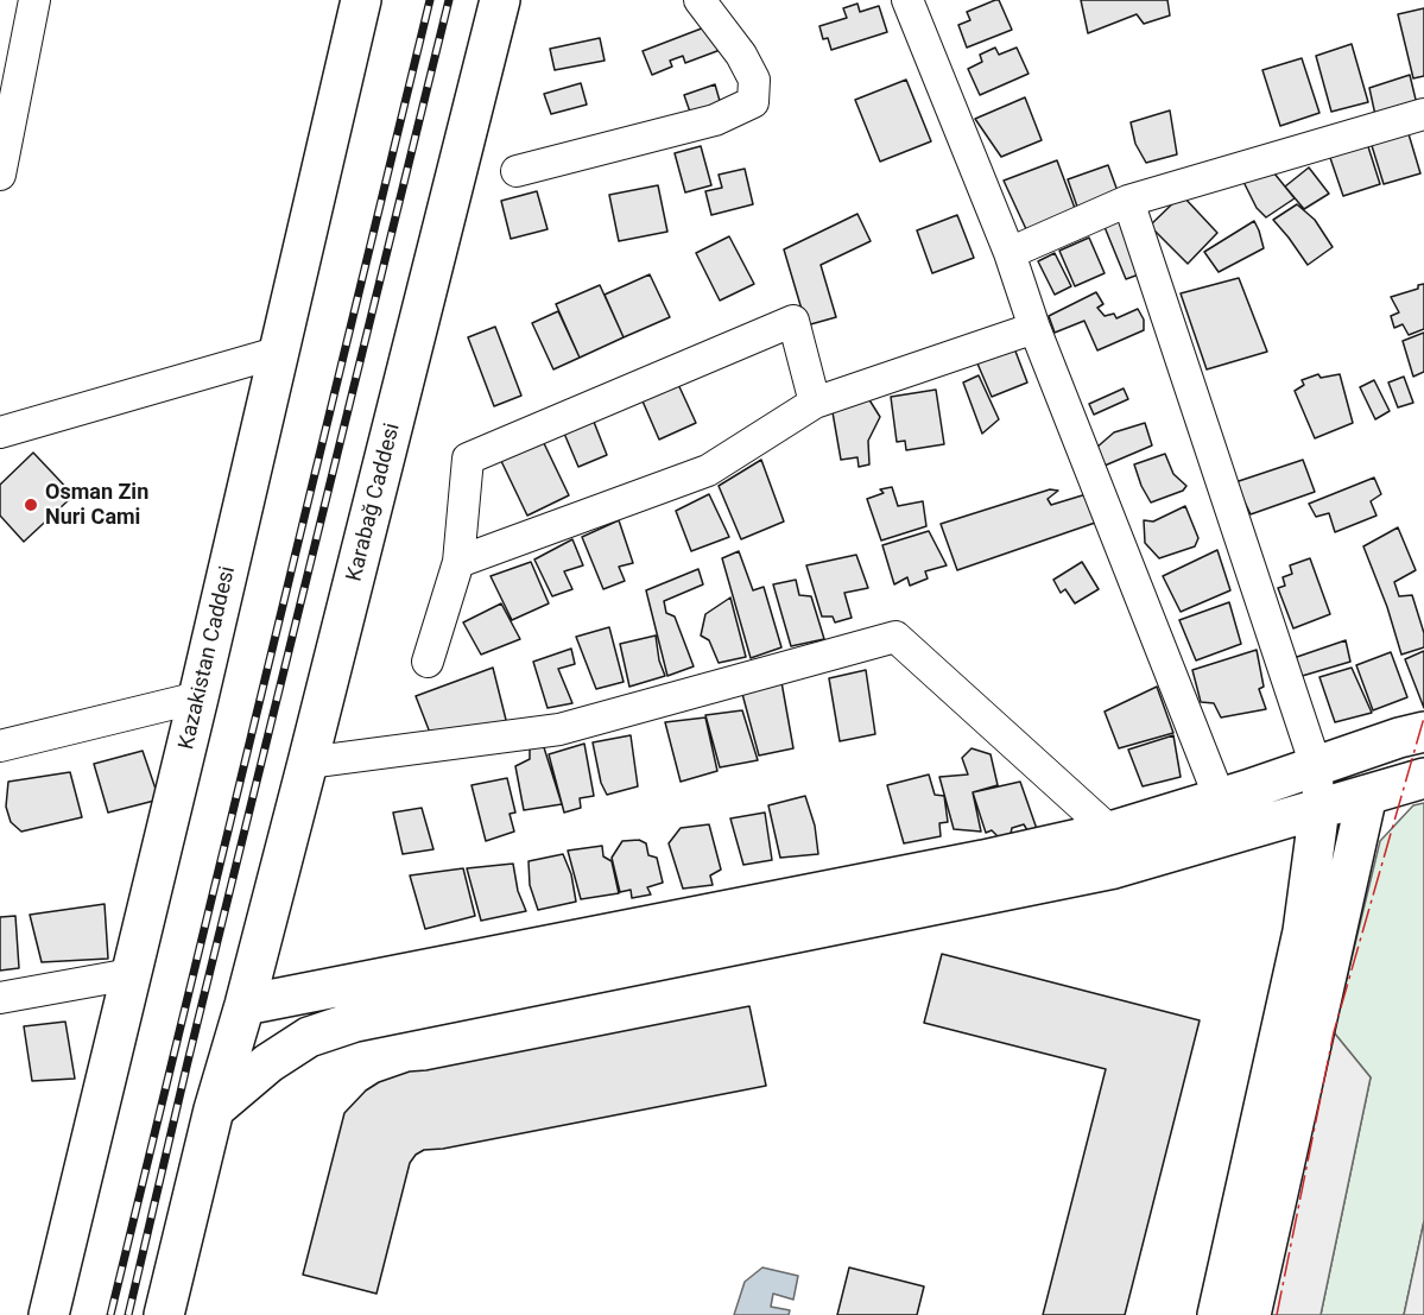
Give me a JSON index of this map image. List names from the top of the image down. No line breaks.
{"streets":{"main road":["Karabağ Caddesi","Kazakistan Caddesi"]},"places":["Osman Zin Nuri Cami"]}
